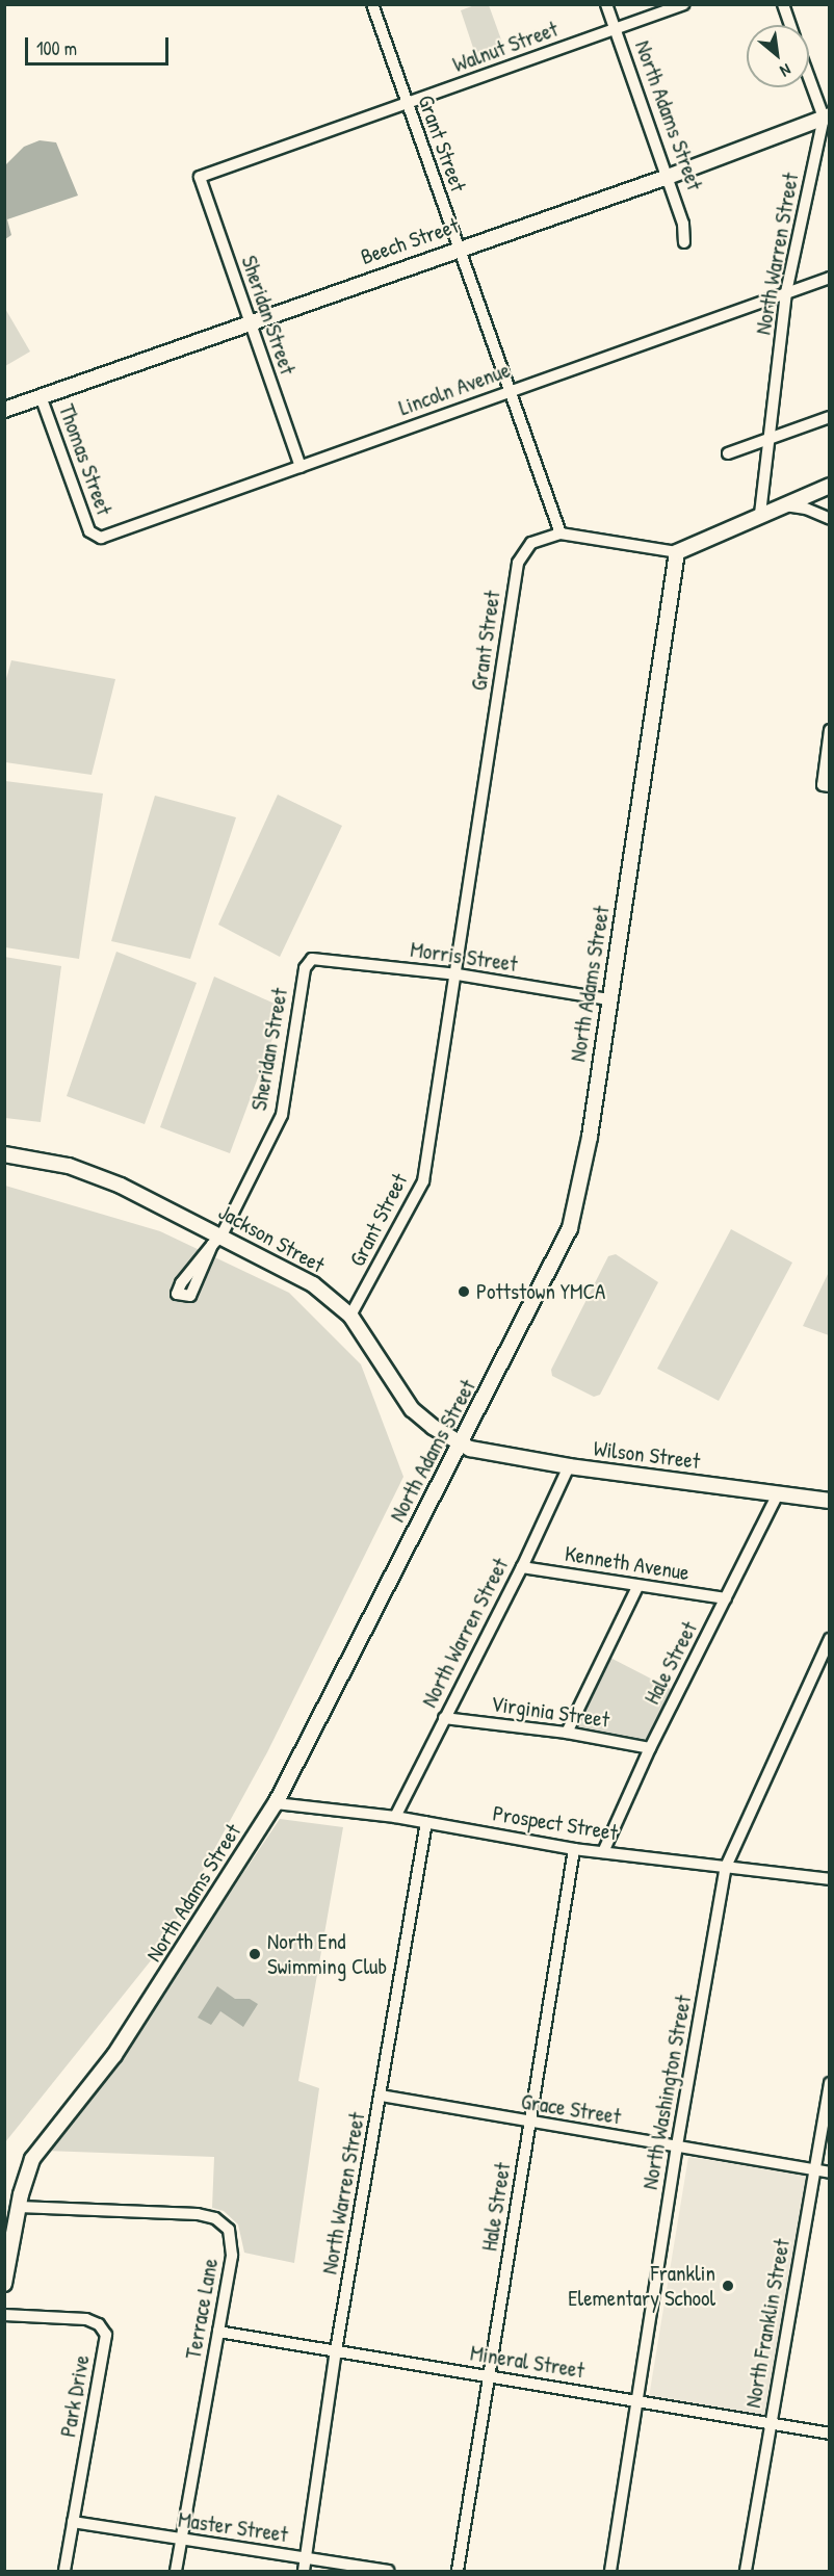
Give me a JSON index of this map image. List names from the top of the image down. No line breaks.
{"streets":{"street":["Walnut Street","North Adams Street","Grant Street","Beech Street","North Warren Street","Sheridan Street","Lincoln Avenue","Thomas Street","Morris Street","Jackson Street","Wilson Street","Kenneth Avenue","Hale Street","Virginia Street","Prospect Street","North Washington Street","Grace Street","Terrace Lane","North Franklin Street","Mineral Street","Park Drive","Master Street"]},"crossings":[["Walnut Street","North Adams Street"],["Walnut Street","Grant Street"],["Walnut Street","Sheridan Street"],["North Adams Street","Beech Street"],["North Adams Street","Morris Street"],["North Adams Street","Jackson Street"],["North Adams Street","Wilson Street"],["North Adams Street","Prospect Street"],["North Adams Street","Terrace Lane"],["Grant Street","Beech Street"],["Grant Street","Lincoln Avenue"],["Grant Street","Morris Street"],["Grant Street","Jackson Street"],["Beech Street","North Warren Street"],["Beech Street","Sheridan Street"],["Beech Street","Thomas Street"],["North Warren Street","Lincoln Avenue"],["North Warren Street","Wilson Street"],["North Warren Street","Kenneth Avenue"],["North Warren Street","Virginia Street"],["North Warren Street","Prospect Street"],["North Warren Street","Grace Street"],["North Warren Street","Mineral Street"],["North Warren Street","Master Street"],["Sheridan Street","Lincoln Avenue"],["Sheridan Street","Morris Street"],["Sheridan Street","Jackson Street"],["Lincoln Avenue","Thomas Street"],["Jackson Street","Wilson Street"],["Wilson Street","Hale Street"],["Kenneth Avenue","Hale Street"],["Hale Street","Virginia Street"],["Hale Street","Prospect Street"],["Hale Street","Grace Street"],["Hale Street","Mineral Street"],["Prospect Street","North Washington Street"],["North Washington Street","Grace Street"],["North Washington Street","Mineral Street"],["Grace Street","North Franklin Street"],["Terrace Lane","Mineral Street"],["Terrace Lane","Master Street"],["North Franklin Street","Mineral Street"],["Park Drive","Master Street"]],"places":["Pottstown YMCA","North End Swimming Club","Franklin Elementary School"],"scale_bar":"100 m","north":"bottom right"}
